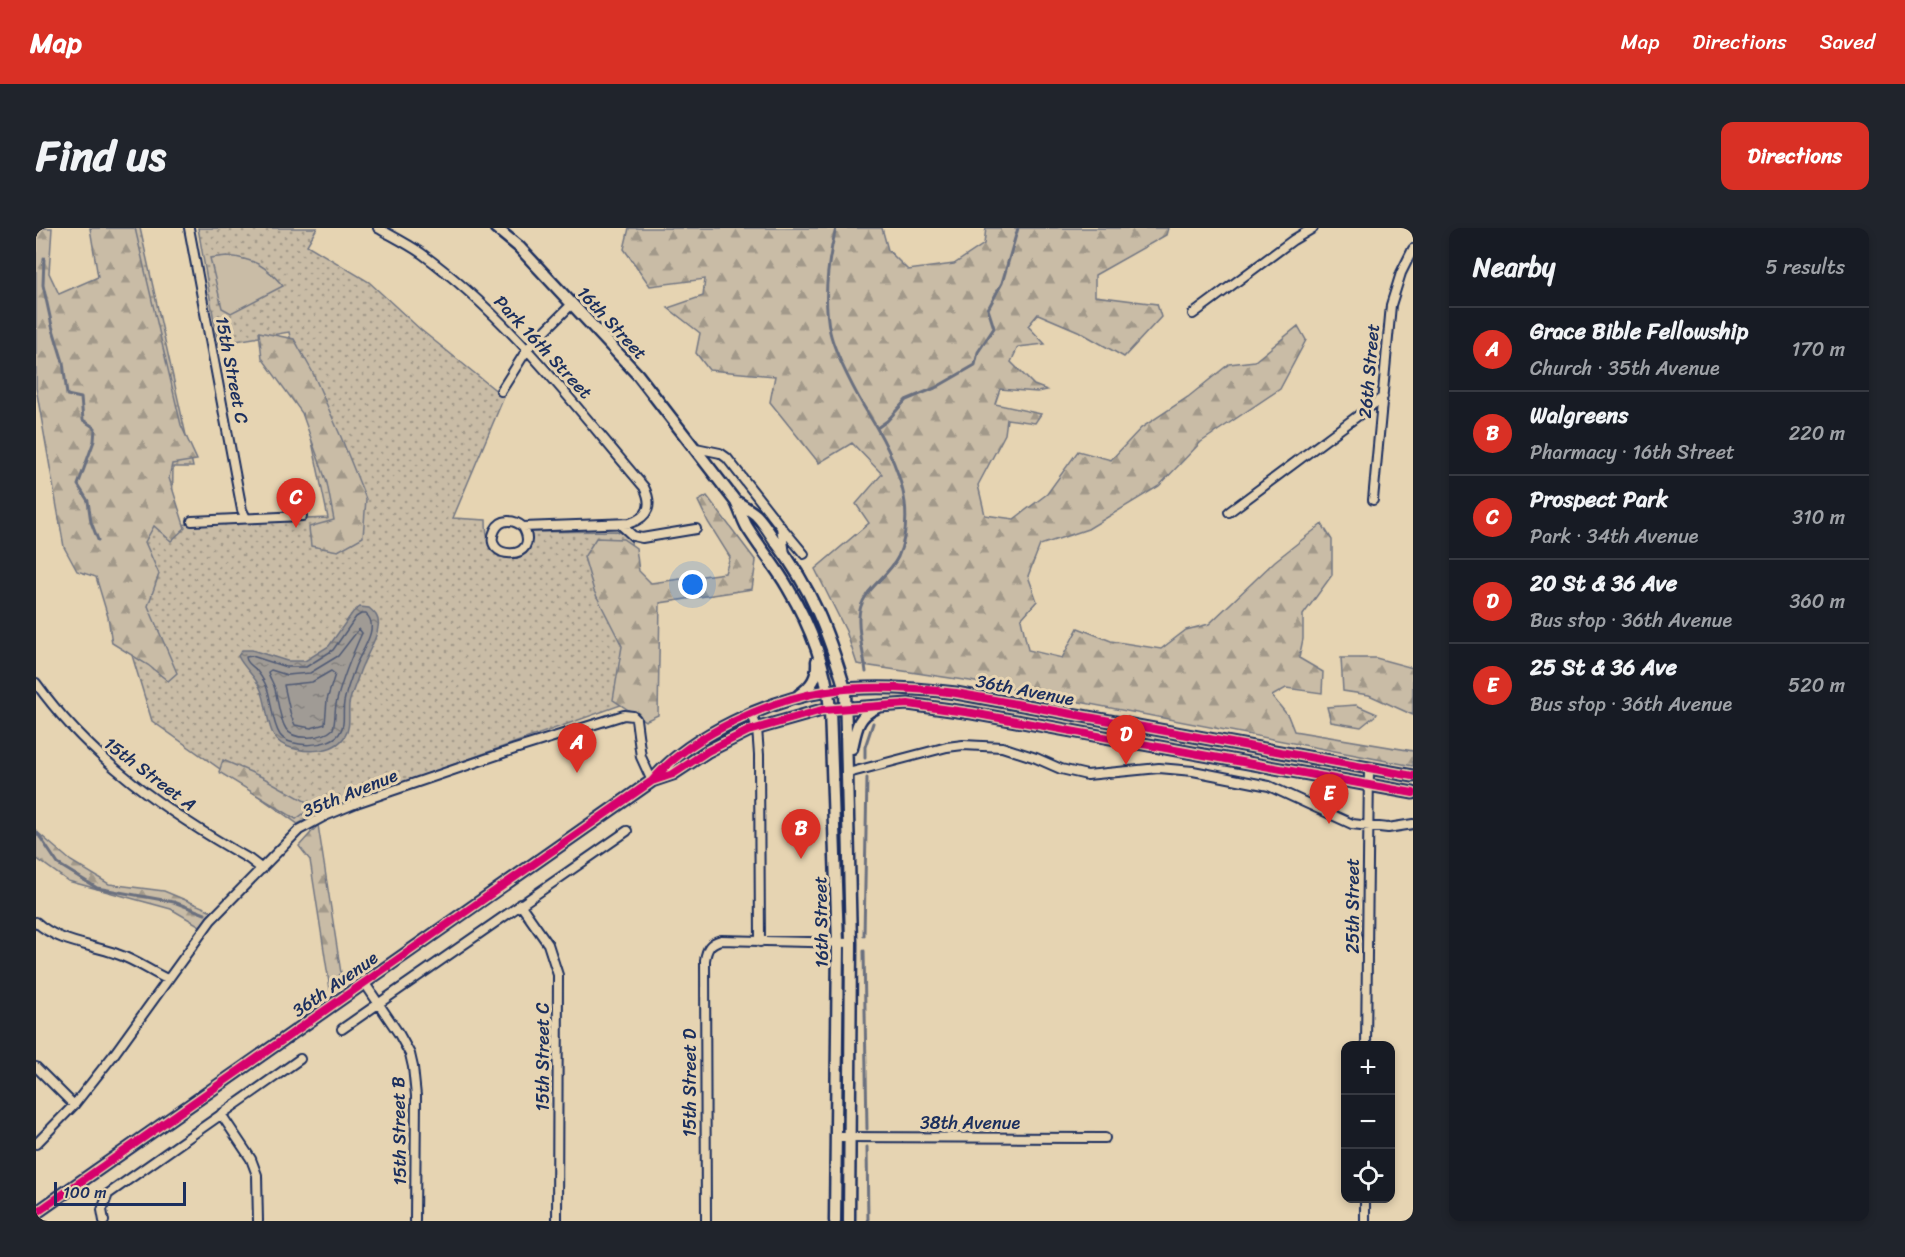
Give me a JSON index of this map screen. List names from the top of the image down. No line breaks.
{"streets":{"main road":["16th Street","36th Avenue"],"street":["Park 16th Street","15th Street C","26th Street","15th Street A","35th Avenue","25th Street","15th Street D","38th Avenue","15th Street B"]},"crossings":[["16th Street","36th Avenue"],["16th Street","38th Avenue"],["36th Avenue","35th Avenue"],["36th Avenue","25th Street"],["36th Avenue","15th Street B"],["15th Street A","35th Avenue"]],"scale_bar":"100 m","page":{"header":"Map","nav":["Map","Directions","Saved"],"title":"Find us","buttons":"Directions","heading":["Nearby","5 results"],"list":[{"mark":"A","name":"Grace Bible Fellowship","note":"Church · 35th Avenue","value":"170 m"},{"mark":"B","name":"Walgreens","note":"Pharmacy · 16th Street","value":"220 m"},{"mark":"C","name":"Prospect Park","note":"Park · 34th Avenue","value":"310 m"},{"mark":"D","name":"20 St & 36 Ave","note":"Bus stop · 36th Avenue","value":"360 m"},{"mark":"E","name":"25 St & 36 Ave","note":"Bus stop · 36th Avenue","value":"520 m"}],"pins":["C","D","A","E","B"],"map_buttons":["+","−"],"scale":"100 m"}}
